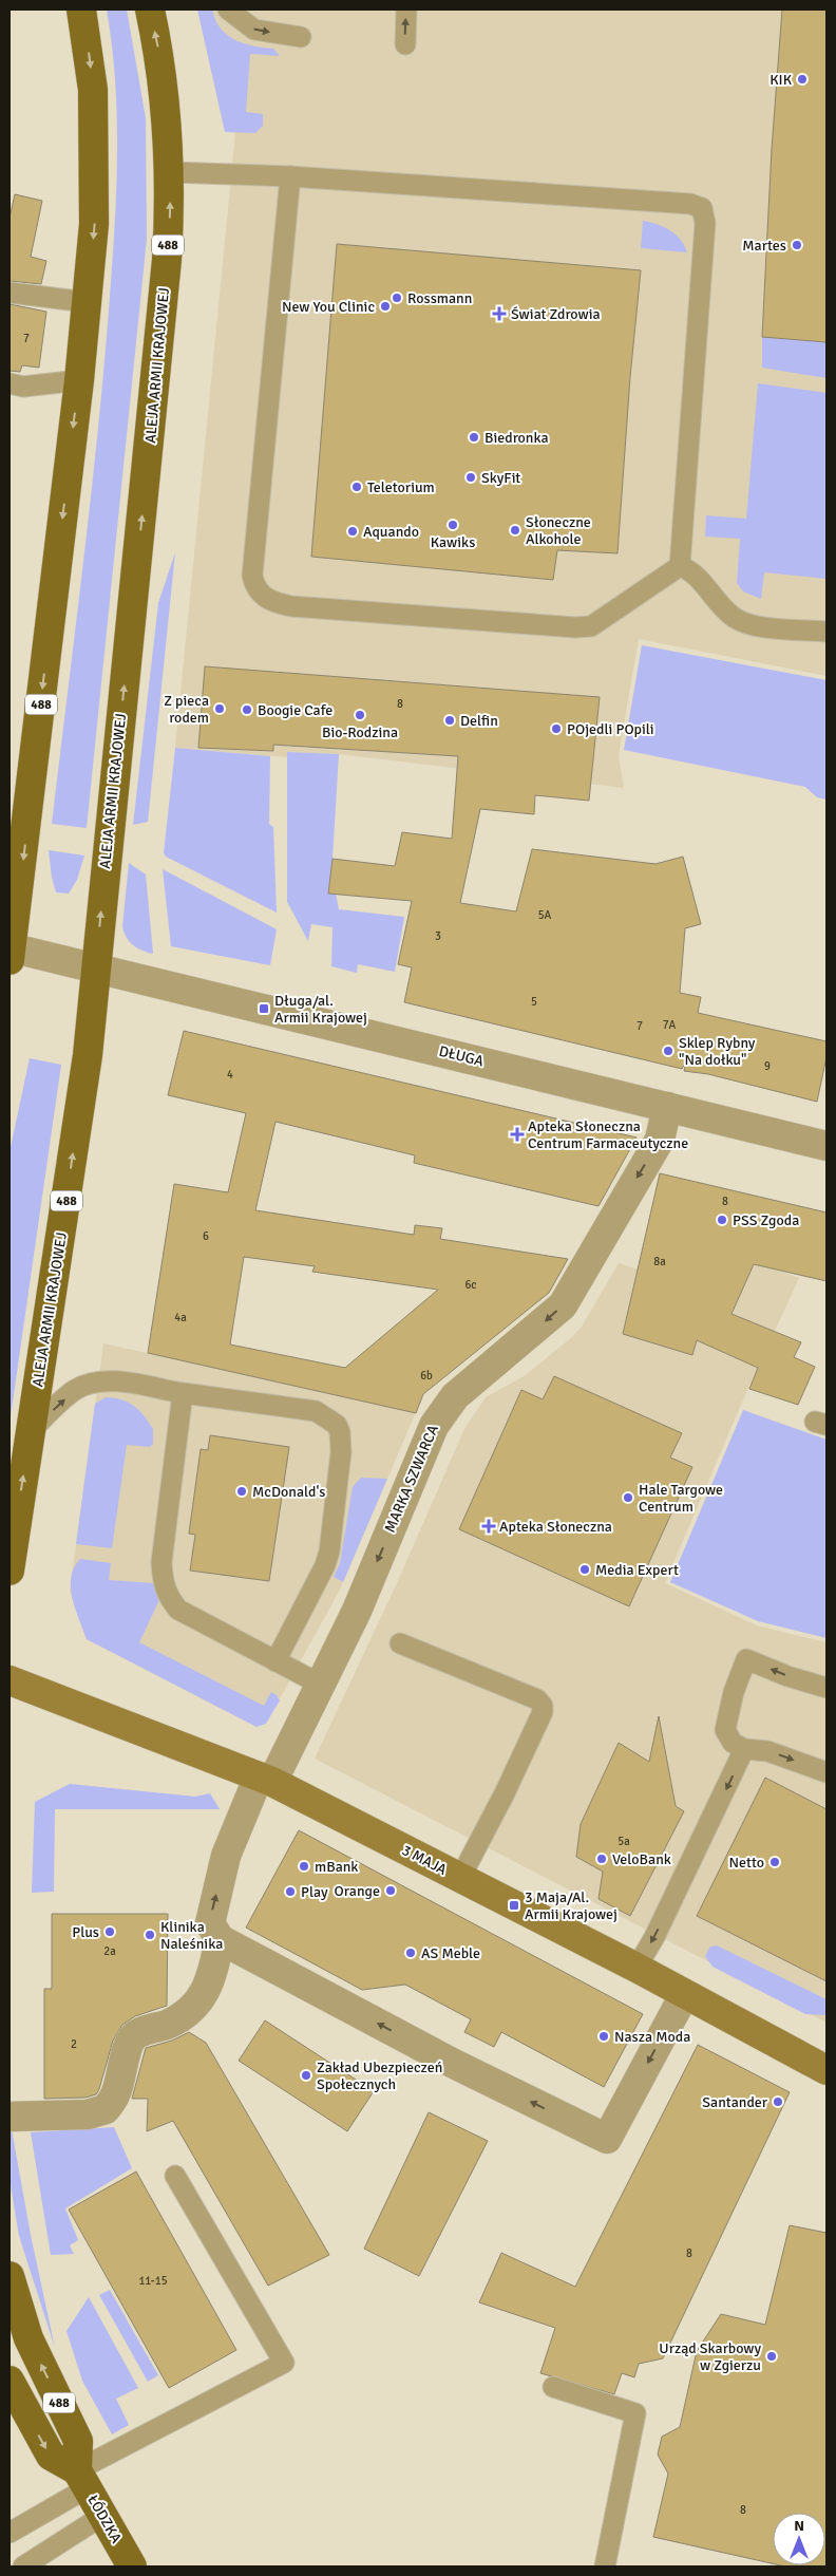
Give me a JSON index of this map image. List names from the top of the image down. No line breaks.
{"streets":{"main road":["488","ALEJA ARMII KRAJOWEJ","3 MAJA","ŁÓDZKA"],"street":["DŁUGA","MARKA SZWARCA"]},"crossings":[["488","DŁUGA"],["488","ŁÓDZKA"],["ALEJA ARMII KRAJOWEJ","DŁUGA"],["DŁUGA","MARKA SZWARCA"],["MARKA SZWARCA","3 MAJA"]],"places":{"other":["KIK","Martes","Rossmann","New You Clinic","Biedronka","SkyFit","Teletorium","Kawiks","Słoneczne Alkohole","Aquando","Z pieca rodem","Boogie Cafe","Bio-Rodzina","Delfin","POjedli POpili","Sklep Rybny \"Na dołku\"","PSS Zgoda","McDonald's","Hale Targowe Centrum","Media Expert","VeloBank","Netto","mBank","Orange","Play","Plus","Klinika Naleśnika","AS Meble","Nasza Moda","Zakład Ubezpieczeń Społecznych","Santander","Urząd Skarbowy w Zgierzu"],"health":["Świat Zdrowia","Apteka Słoneczna Centrum Farmaceutyczne","Apteka Słoneczna"],"transit":["Długa/al. Armii Krajowej","3 Maja/Al. Armii Krajowej"]},"house_numbers":["7","8","5A","3","5","7A","7","9","4","8","6","8a","6c","4a","6b","5a","2a","2","8","11-15","8"],"north":"top"}
